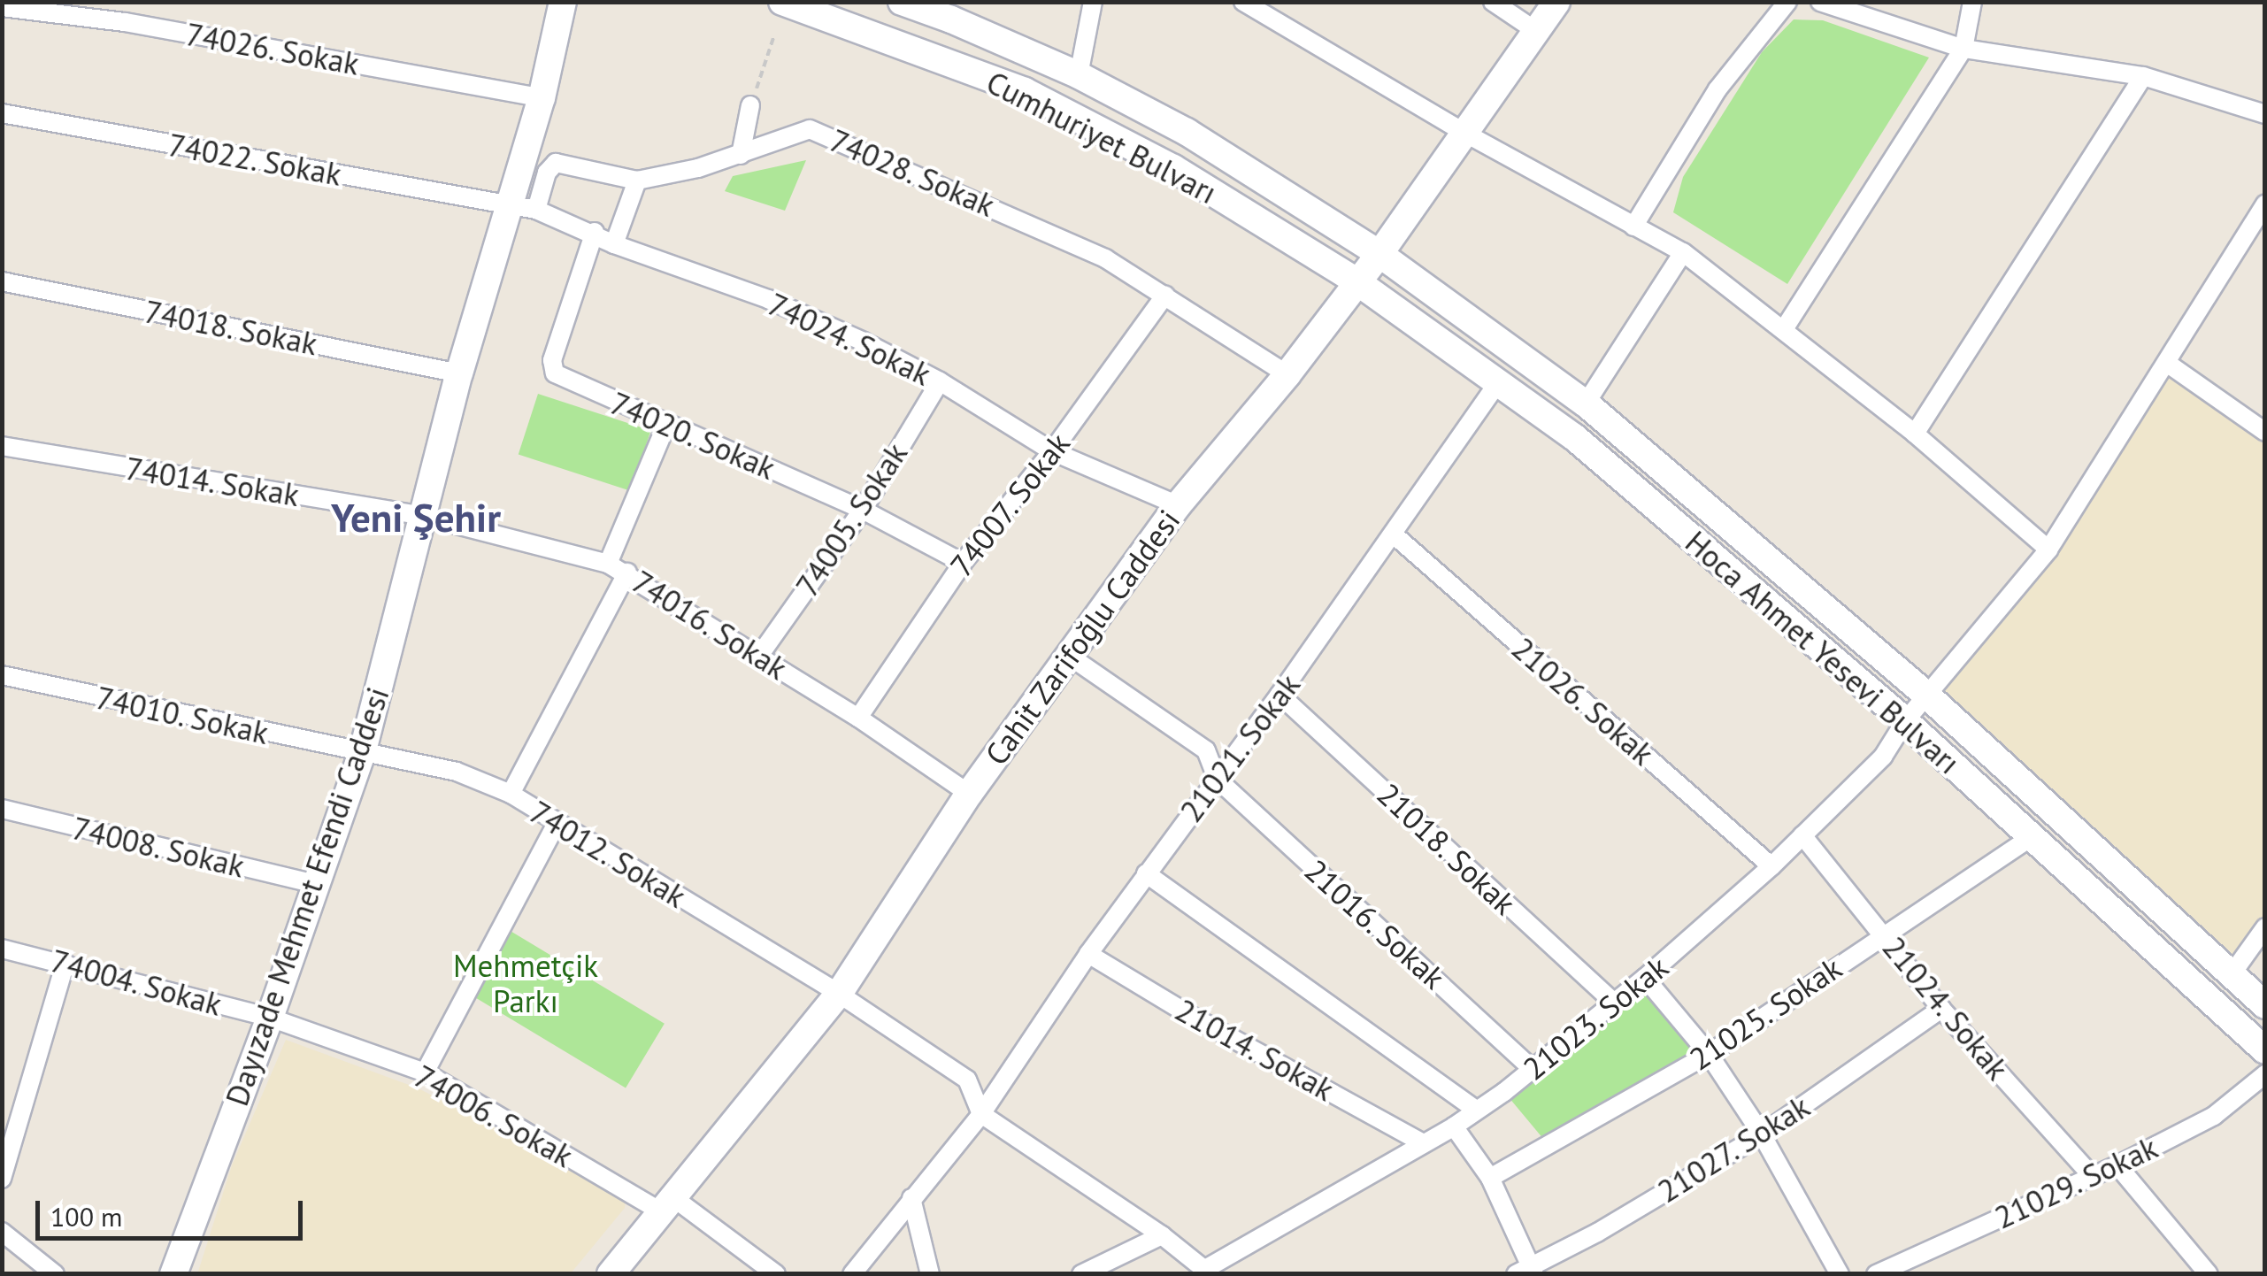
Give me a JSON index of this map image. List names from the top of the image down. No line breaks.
{"streets":{"main road":["Cumhuriyet Bulvarı","Cahit Zarifoğlu Caddesi","Hoca Ahmet Yesevi Bulvarı","Dayızade Mehmet Efendi Caddesi"],"street":["74026. Sokak","74022. Sokak","74028. Sokak","74018. Sokak","74024. Sokak","74020. Sokak","74014. Sokak","74007. Sokak","74005. Sokak","74016. Sokak","21026. Sokak","74010. Sokak","21021. Sokak","74008. Sokak","21018. Sokak","74012. Sokak","21016. Sokak","74004. Sokak","21024. Sokak","21025. Sokak","21023. Sokak","21014. Sokak","74006. Sokak","21027. Sokak","21029. Sokak"]},"crossings":[["74026. Sokak","Dayızade Mehmet Efendi Caddesi"],["Cumhuriyet Bulvarı","Cahit Zarifoğlu Caddesi"],["Cumhuriyet Bulvarı","Hoca Ahmet Yesevi Bulvarı"],["74022. Sokak","74024. Sokak"],["74022. Sokak","Dayızade Mehmet Efendi Caddesi"],["74028. Sokak","74024. Sokak"],["74028. Sokak","74007. Sokak"],["74028. Sokak","Cahit Zarifoğlu Caddesi"],["74018. Sokak","Dayızade Mehmet Efendi Caddesi"],["74024. Sokak","74020. Sokak"],["74024. Sokak","74007. Sokak"],["74024. Sokak","74005. Sokak"],["74024. Sokak","Cahit Zarifoğlu Caddesi"],["74024. Sokak","Dayızade Mehmet Efendi Caddesi"],["74020. Sokak","74007. Sokak"],["74020. Sokak","74005. Sokak"],["74014. Sokak","74016. Sokak"],["74014. Sokak","Dayızade Mehmet Efendi Caddesi"],["74007. Sokak","74016. Sokak"],["74005. Sokak","74016. Sokak"],["74016. Sokak","Cahit Zarifoğlu Caddesi"],["74016. Sokak","Dayızade Mehmet Efendi Caddesi"],["Cahit Zarifoğlu Caddesi","Hoca Ahmet Yesevi Bulvarı"],["Cahit Zarifoğlu Caddesi","74012. Sokak"],["Cahit Zarifoğlu Caddesi","21016. Sokak"],["Cahit Zarifoğlu Caddesi","74006. Sokak"],["Hoca Ahmet Yesevi Bulvarı","21021. Sokak"],["Hoca Ahmet Yesevi Bulvarı","21025. Sokak"],["Hoca Ahmet Yesevi Bulvarı","21023. Sokak"],["21026. Sokak","21021. Sokak"],["21026. Sokak","21023. Sokak"],["74010. Sokak","74012. Sokak"],["74010. Sokak","Dayızade Mehmet Efendi Caddesi"],["21021. Sokak","21018. Sokak"],["21021. Sokak","74012. Sokak"],["21021. Sokak","21016. Sokak"],["21021. Sokak","21014. Sokak"],["74008. Sokak","Dayızade Mehmet Efendi Caddesi"],["21018. Sokak","21023. Sokak"],["74012. Sokak","Dayızade Mehmet Efendi Caddesi"],["Dayızade Mehmet Efendi Caddesi","74004. Sokak"],["Dayızade Mehmet Efendi Caddesi","74006. Sokak"],["21016. Sokak","21023. Sokak"],["74004. Sokak","74006. Sokak"],["21024. Sokak","21025. Sokak"],["21024. Sokak","21023. Sokak"],["21024. Sokak","21027. Sokak"],["21024. Sokak","21029. Sokak"],["21023. Sokak","21014. Sokak"]],"districts":["Yeni Şehir"],"parks":["Mehmetçik Parkı"],"scale_bar":"100 m"}
